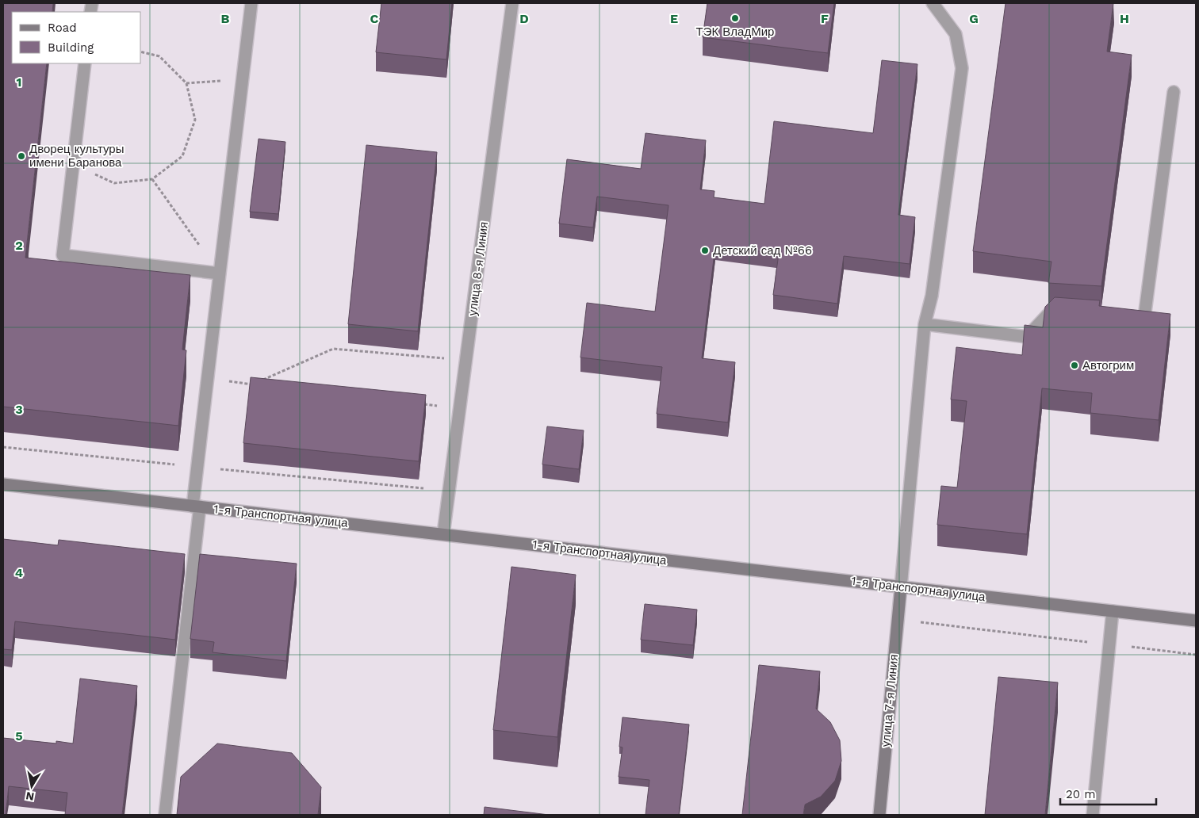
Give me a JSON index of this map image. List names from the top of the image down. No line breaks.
{"streets":{"street":["улица 8-я Линия","1-я Транспортная улица","улица 7-я Линия"]},"crossings":[["улица 8-я Линия","1-я Транспортная улица"],["1-я Транспортная улица","улица 7-я Линия"]],"places":["ТЭК ВладМир","Дворец культуры имени Баранова","Детский сад №66","Автогрим"],"legend":["Road","Building"],"scale_bar":"20 m","north":"bottom","grid":{"columns":["B","C","D","E","F","G","H"],"rows":["1","2","3","4","5"]}}
